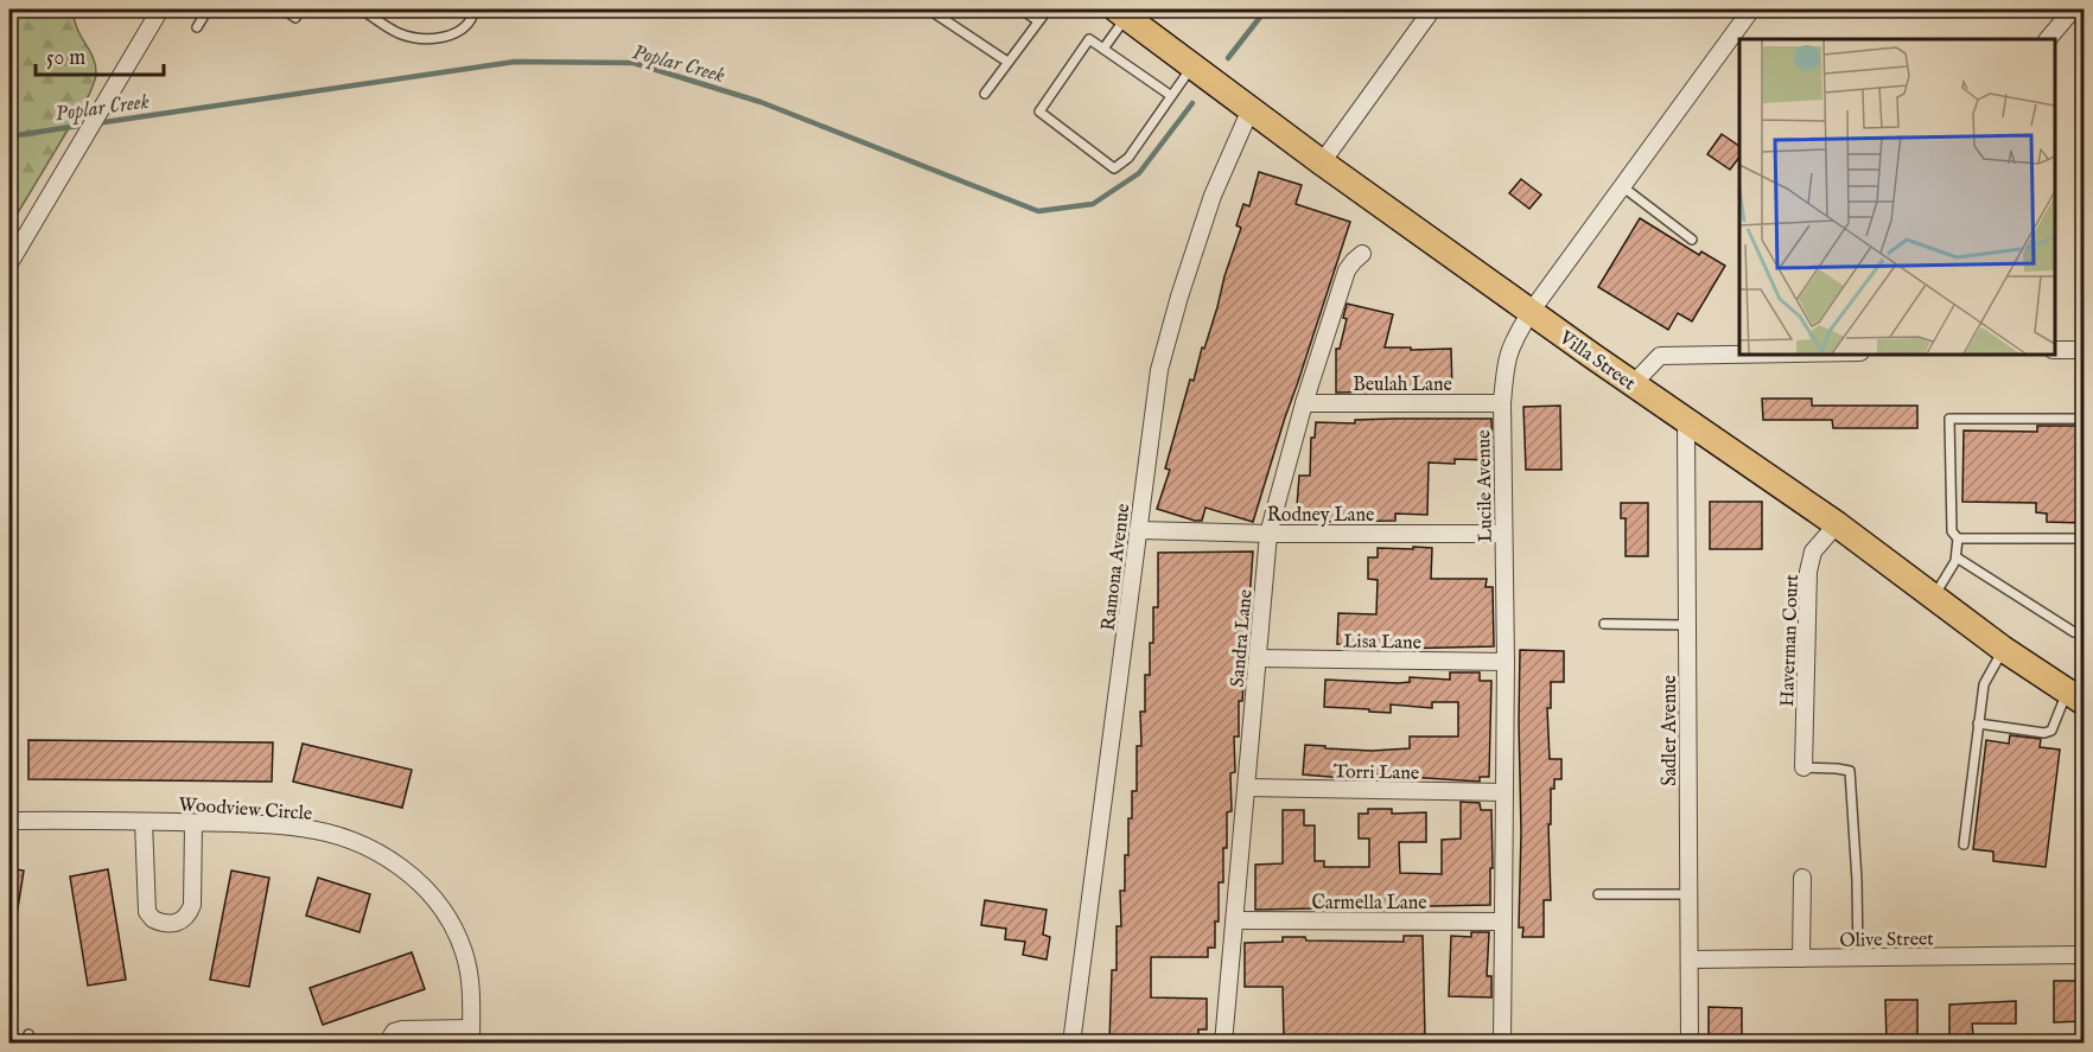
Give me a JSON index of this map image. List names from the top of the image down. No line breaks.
{"streets":{"main road":["Villa Street"],"street":["Beulah Lane","Lucile Avenue","Rodney Lane","Ramona Avenue","Sandra Lane","Lisa Lane","Haverman Court","Sadler Avenue","Torri Lane","Woodview Circle","Carmella Lane","Olive Street"]},"crossings":[["Villa Street","Lucile Avenue"],["Villa Street","Ramona Avenue"],["Villa Street","Haverman Court"],["Villa Street","Sadler Avenue"],["Beulah Lane","Lucile Avenue"],["Beulah Lane","Sandra Lane"],["Lucile Avenue","Rodney Lane"],["Lucile Avenue","Lisa Lane"],["Lucile Avenue","Torri Lane"],["Lucile Avenue","Carmella Lane"],["Rodney Lane","Ramona Avenue"],["Rodney Lane","Sandra Lane"],["Sandra Lane","Lisa Lane"],["Sandra Lane","Torri Lane"],["Sandra Lane","Carmella Lane"],["Sadler Avenue","Olive Street"]],"water":["Poplar Creek"],"scale_bar":"50 m"}
